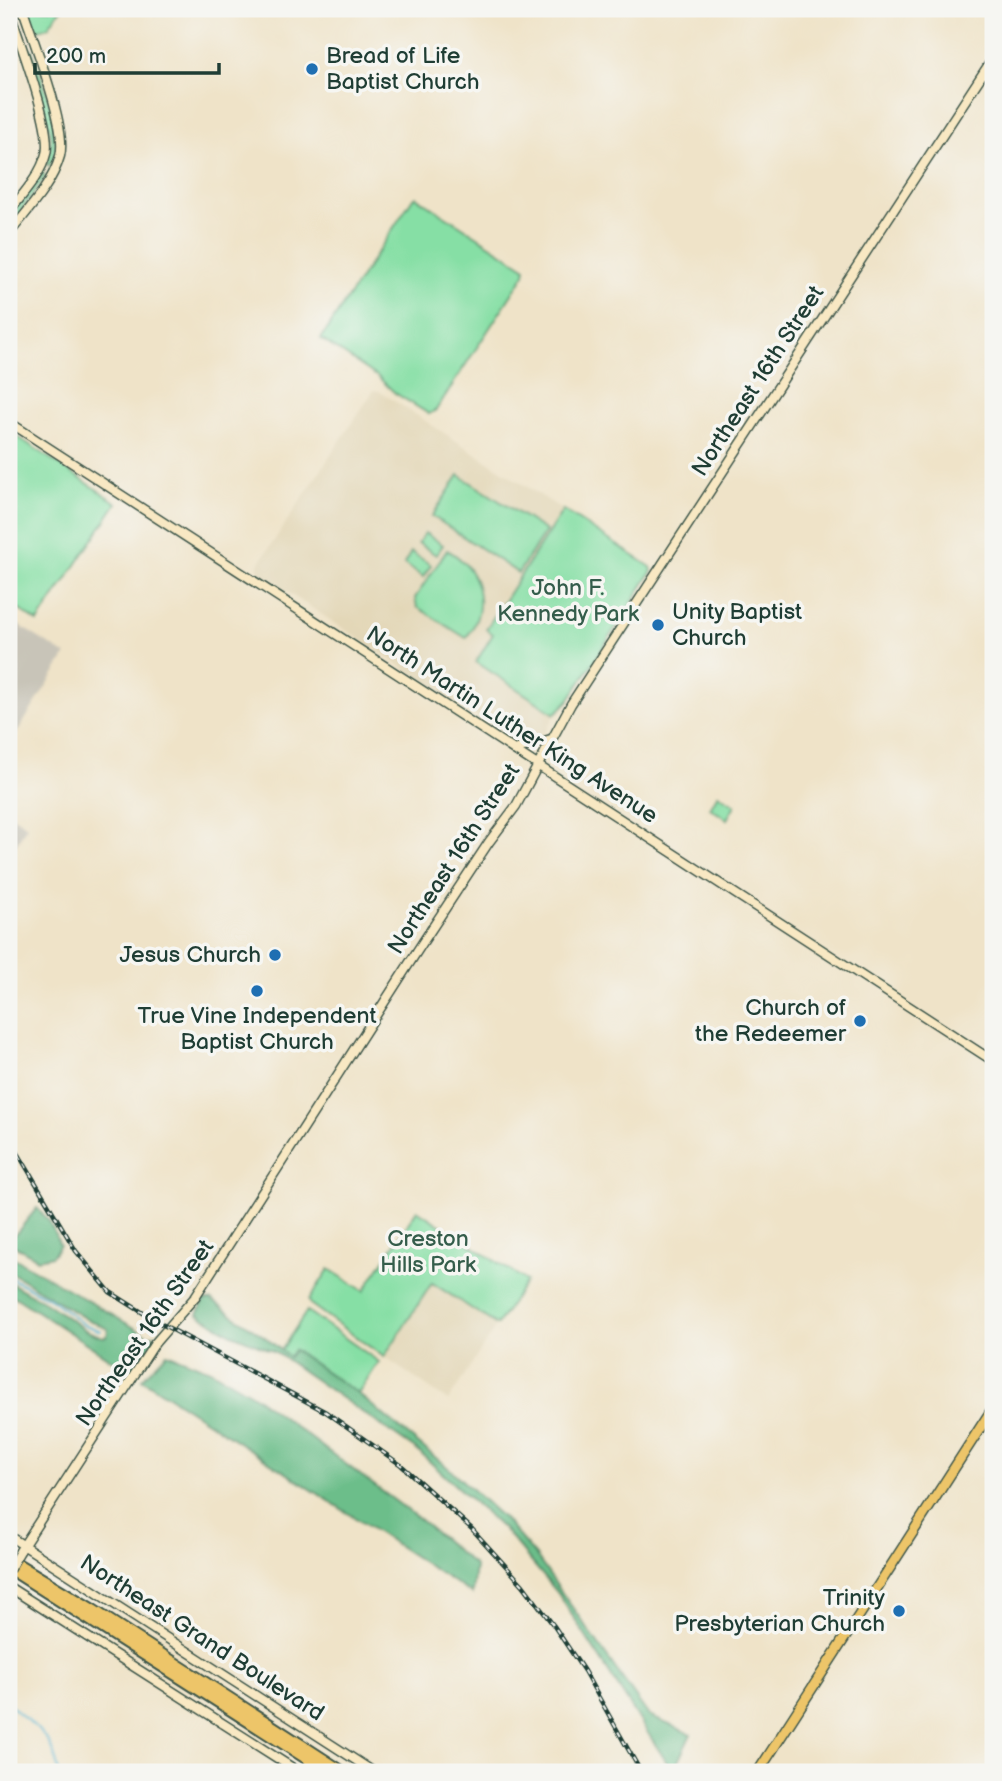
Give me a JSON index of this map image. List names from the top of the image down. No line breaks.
{"streets":{"main road":["Northeast 16th Street","North Martin Luther King Avenue","Northeast Grand Boulevard"]},"crossings":[["Northeast 16th Street","North Martin Luther King Avenue"],["Northeast 16th Street","Northeast Grand Boulevard"]],"parks":["John F. Kennedy Park","Creston Hills Park"],"places":["Bread of Life Baptist Church","Unity Baptist Church","Jesus Church","True Vine Independent Baptist Church","Church of the Redeemer","Trinity Presbyterian Church"],"scale_bar":"200 m"}
